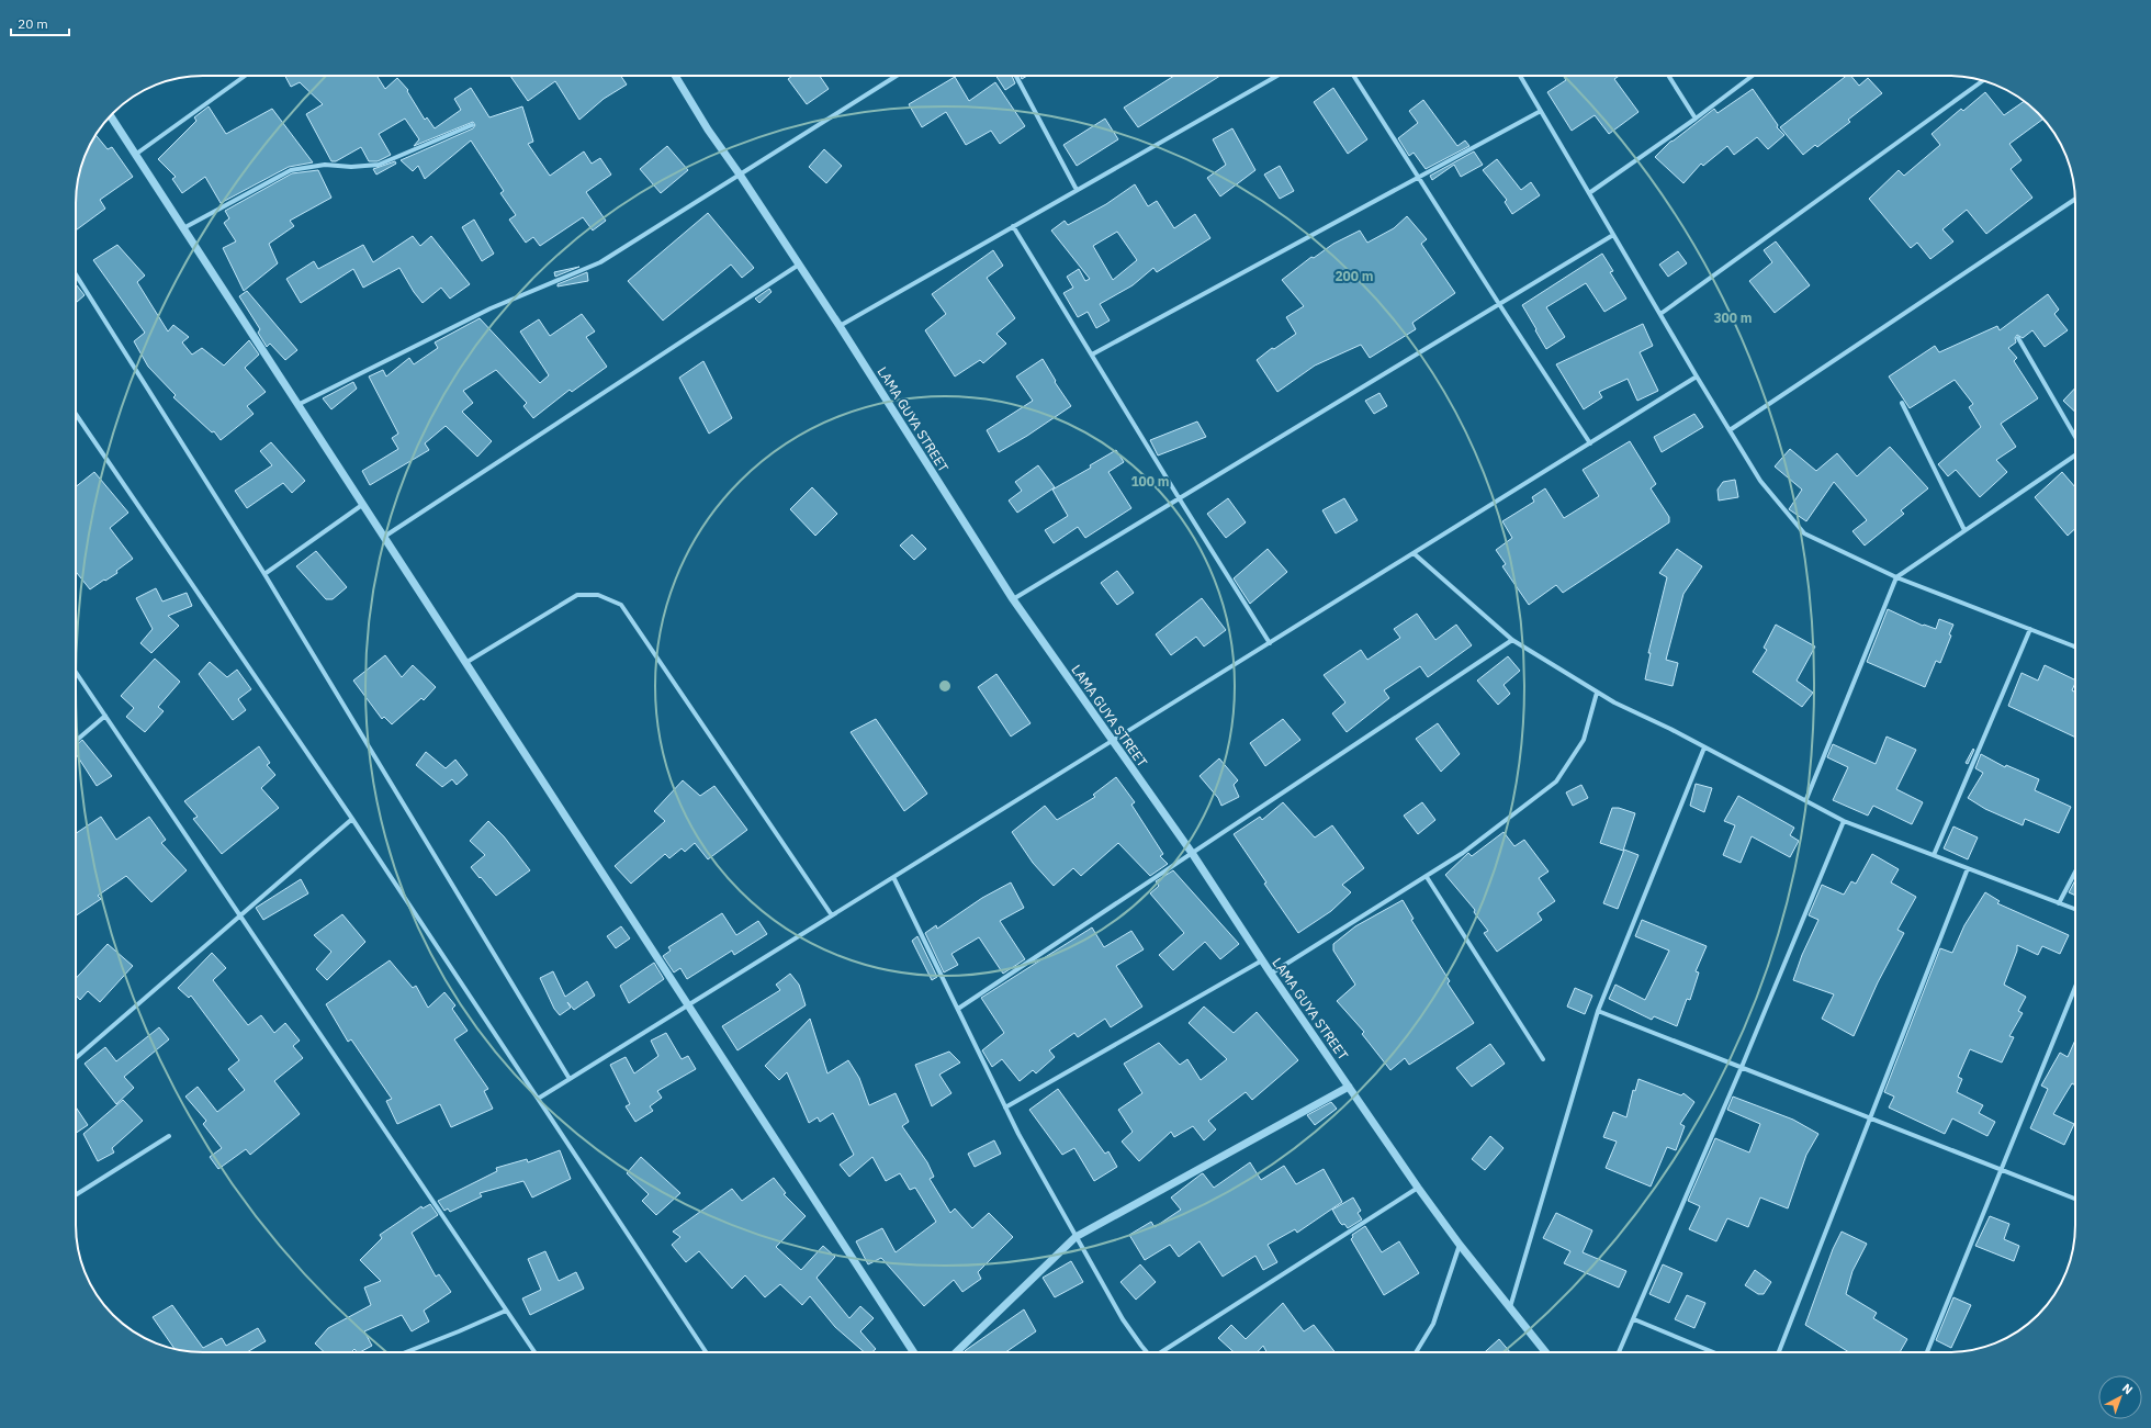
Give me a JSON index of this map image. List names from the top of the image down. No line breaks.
{"streets":{"street":["LAMA GUYA STREET"]},"scale_bar":"20 m","north":"top right","rings":["200 m","300 m","100 m"]}
